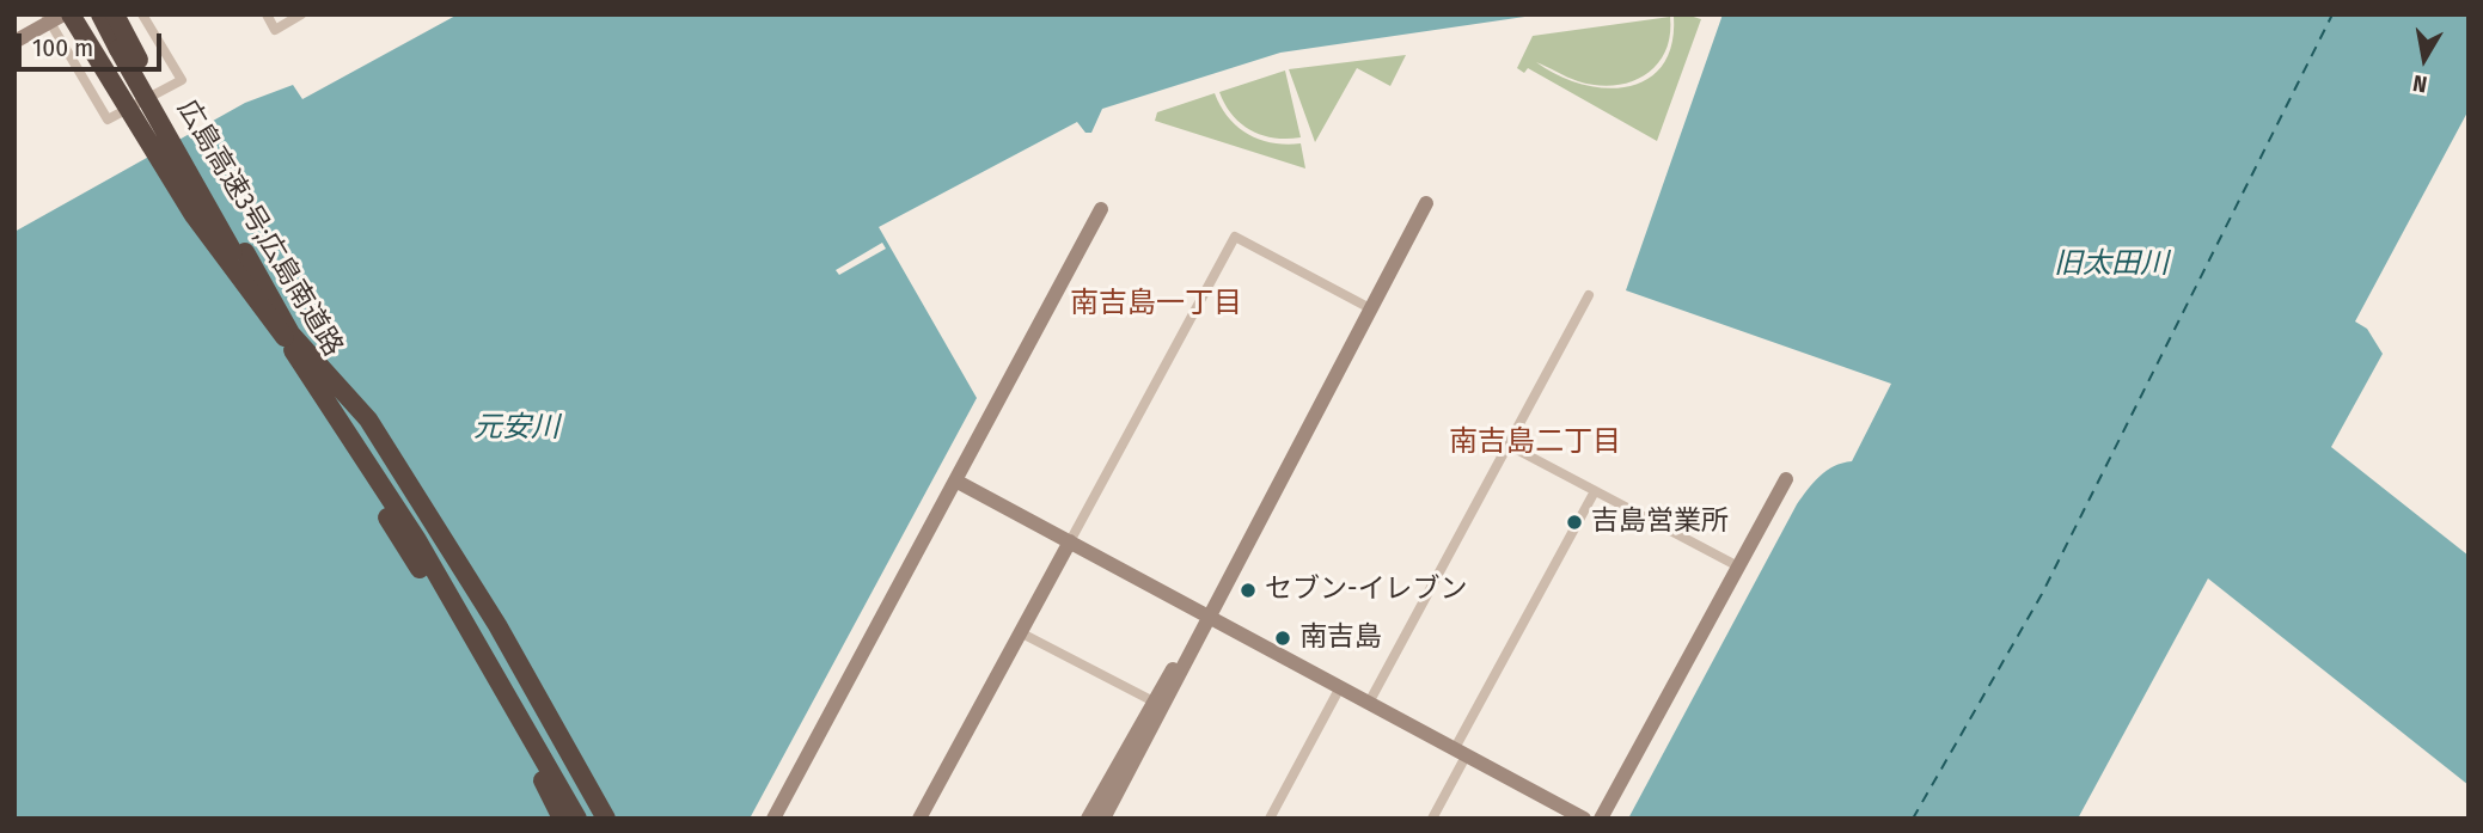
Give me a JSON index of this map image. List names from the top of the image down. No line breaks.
{"streets":{"highway":["広島高速3号;広島南道路"]},"districts":["南吉島一丁目","南吉島二丁目"],"water":["旧太田川","元安川"],"places":["吉島営業所","セブン-イレブン","南吉島"],"scale_bar":"100 m","north":"bottom"}
